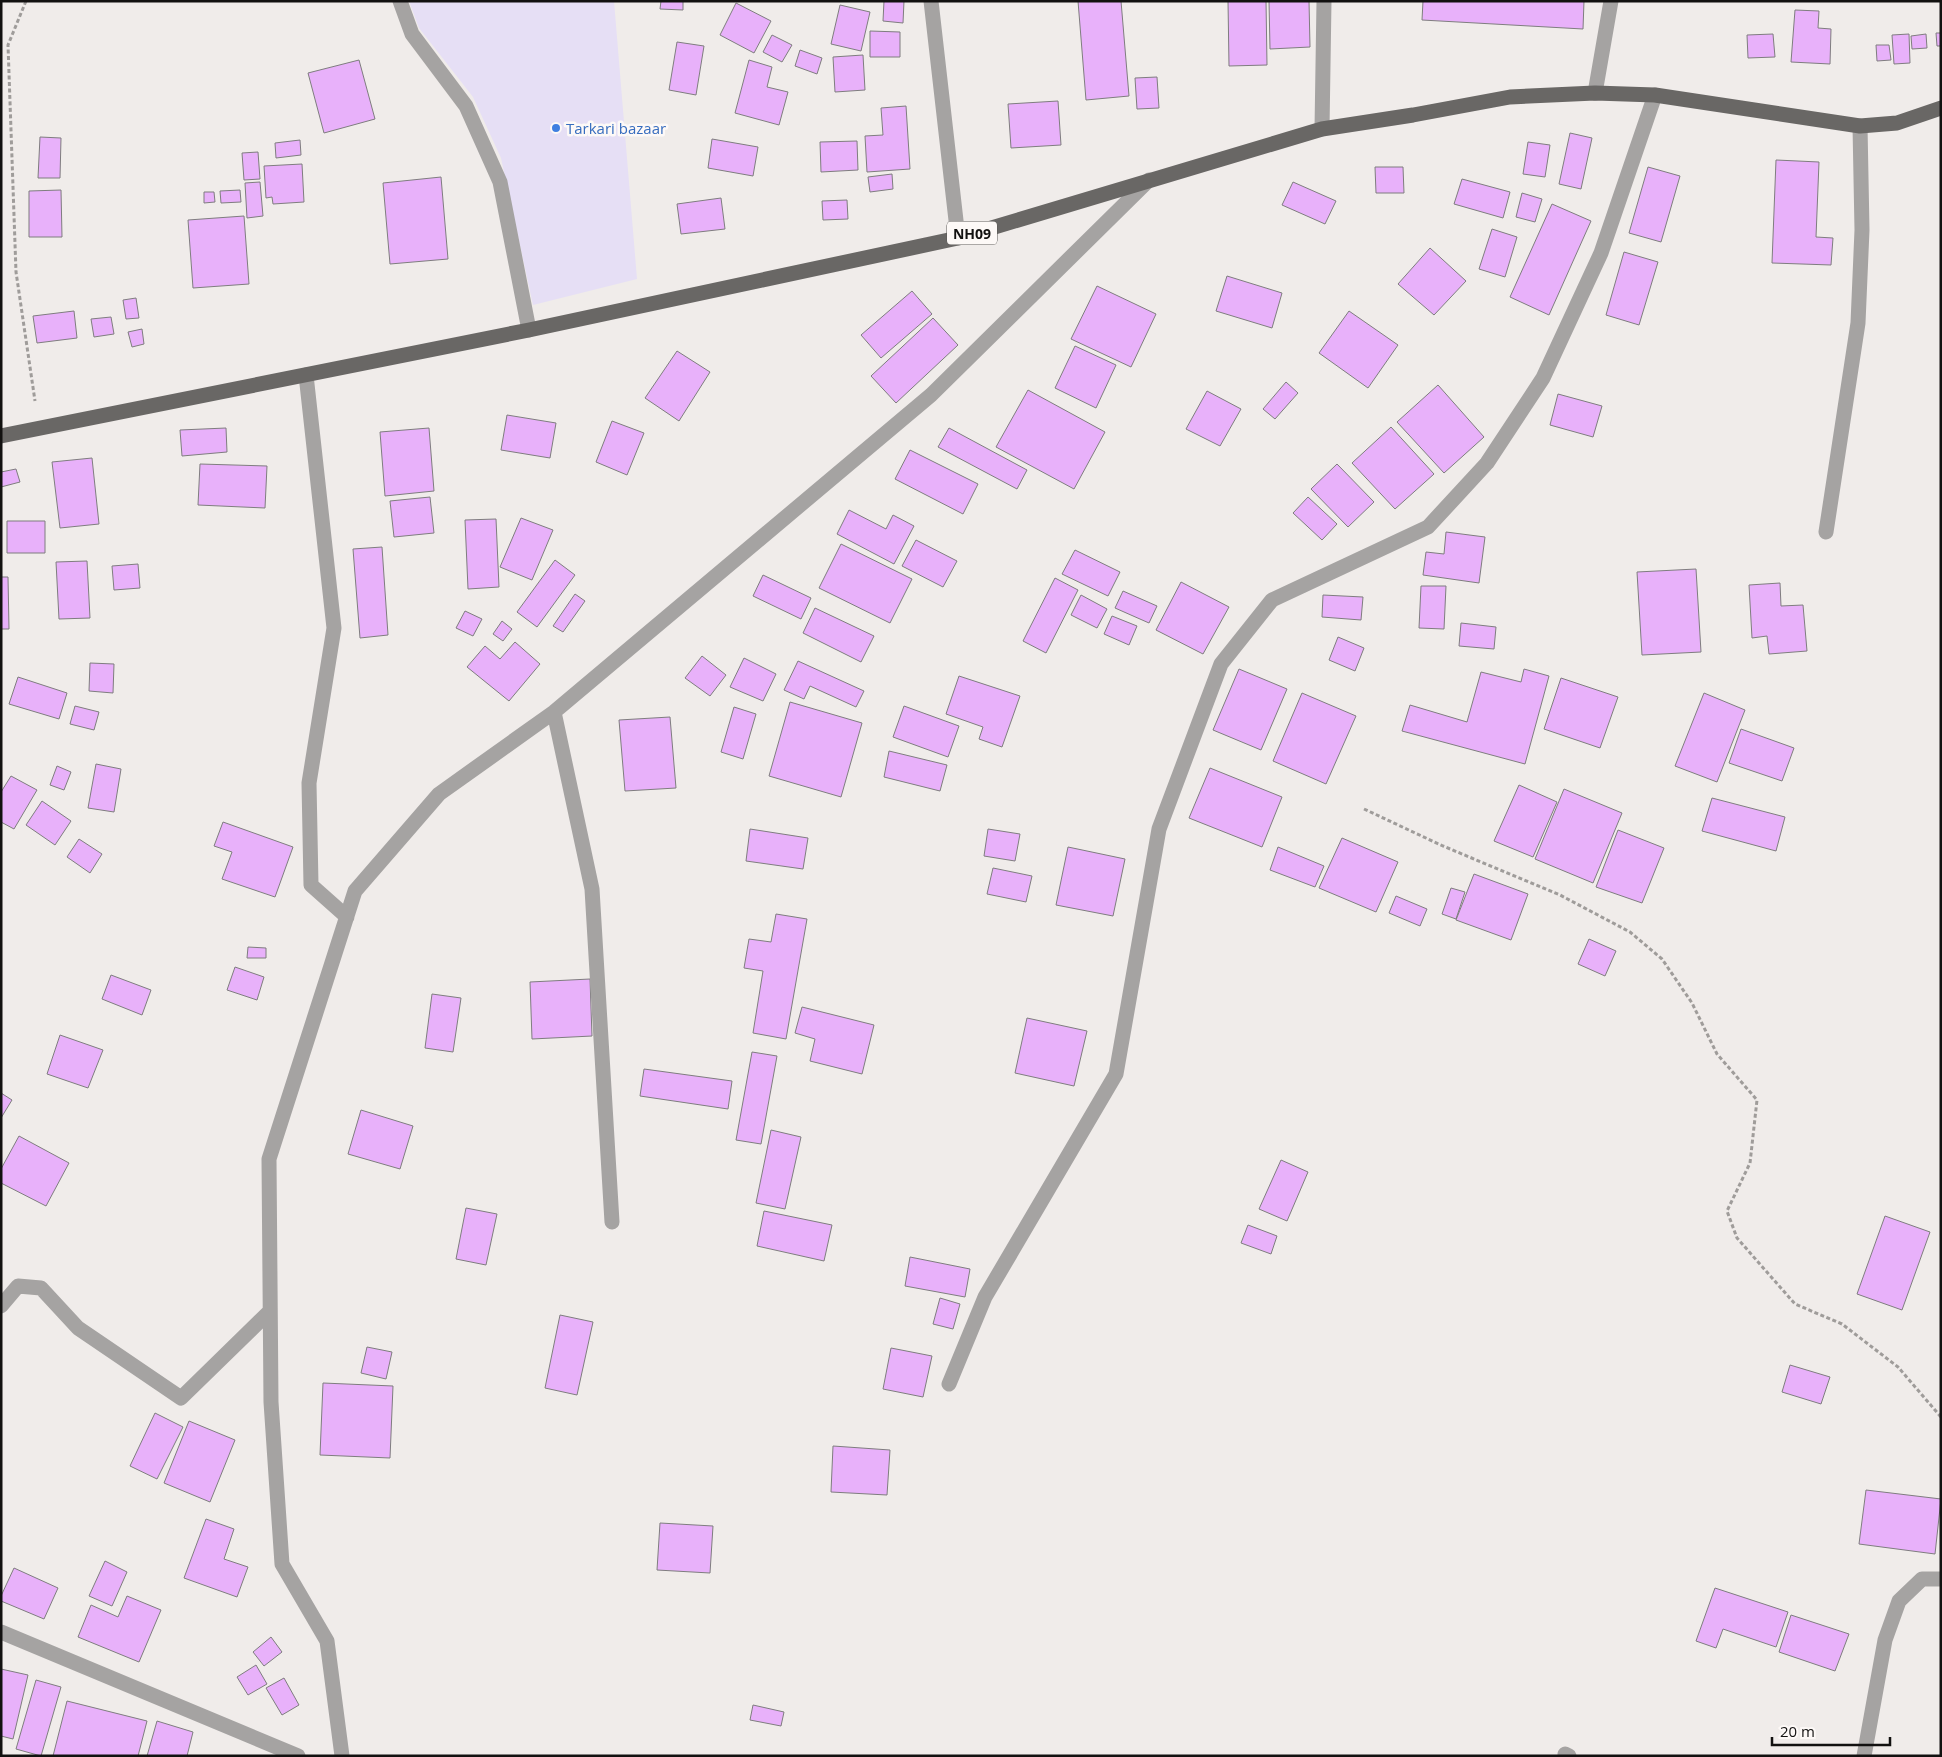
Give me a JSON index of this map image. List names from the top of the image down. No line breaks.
{"streets":{"main road":["NH09"]},"places":["Tarkari bazaar"],"scale_bar":"20 m"}
